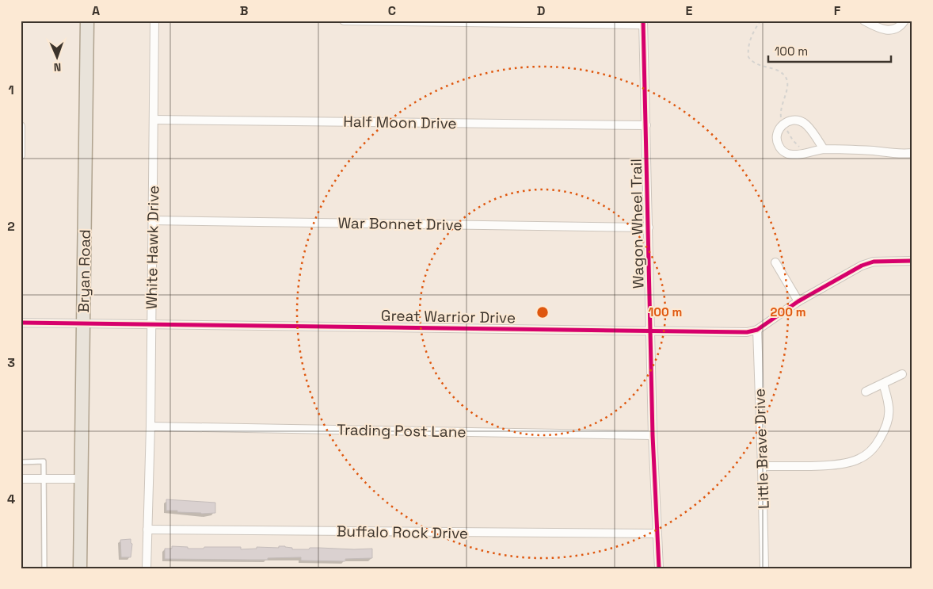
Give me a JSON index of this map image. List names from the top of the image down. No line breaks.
{"streets":{"main road":["Bryan Road"],"street":["Half Moon Drive","War Bonnet Drive","Wagon Wheel Trail","White Hawk Drive","Great Warrior Drive","Trading Post Lane","Little Brave Drive","Buffalo Rock Drive"]},"crossings":[["Half Moon Drive","Wagon Wheel Trail"],["Half Moon Drive","White Hawk Drive"],["War Bonnet Drive","Wagon Wheel Trail"],["War Bonnet Drive","White Hawk Drive"],["Wagon Wheel Trail","Great Warrior Drive"],["Wagon Wheel Trail","Trading Post Lane"],["Wagon Wheel Trail","Buffalo Rock Drive"],["White Hawk Drive","Great Warrior Drive"],["White Hawk Drive","Trading Post Lane"],["White Hawk Drive","Buffalo Rock Drive"],["Bryan Road","Great Warrior Drive"],["Great Warrior Drive","Little Brave Drive"]],"scale_bar":"100 m","north":"bottom","grid":{"columns":["A","B","C","D","E","F"],"rows":["1","2","3","4"]},"rings":["100 m","200 m"]}
